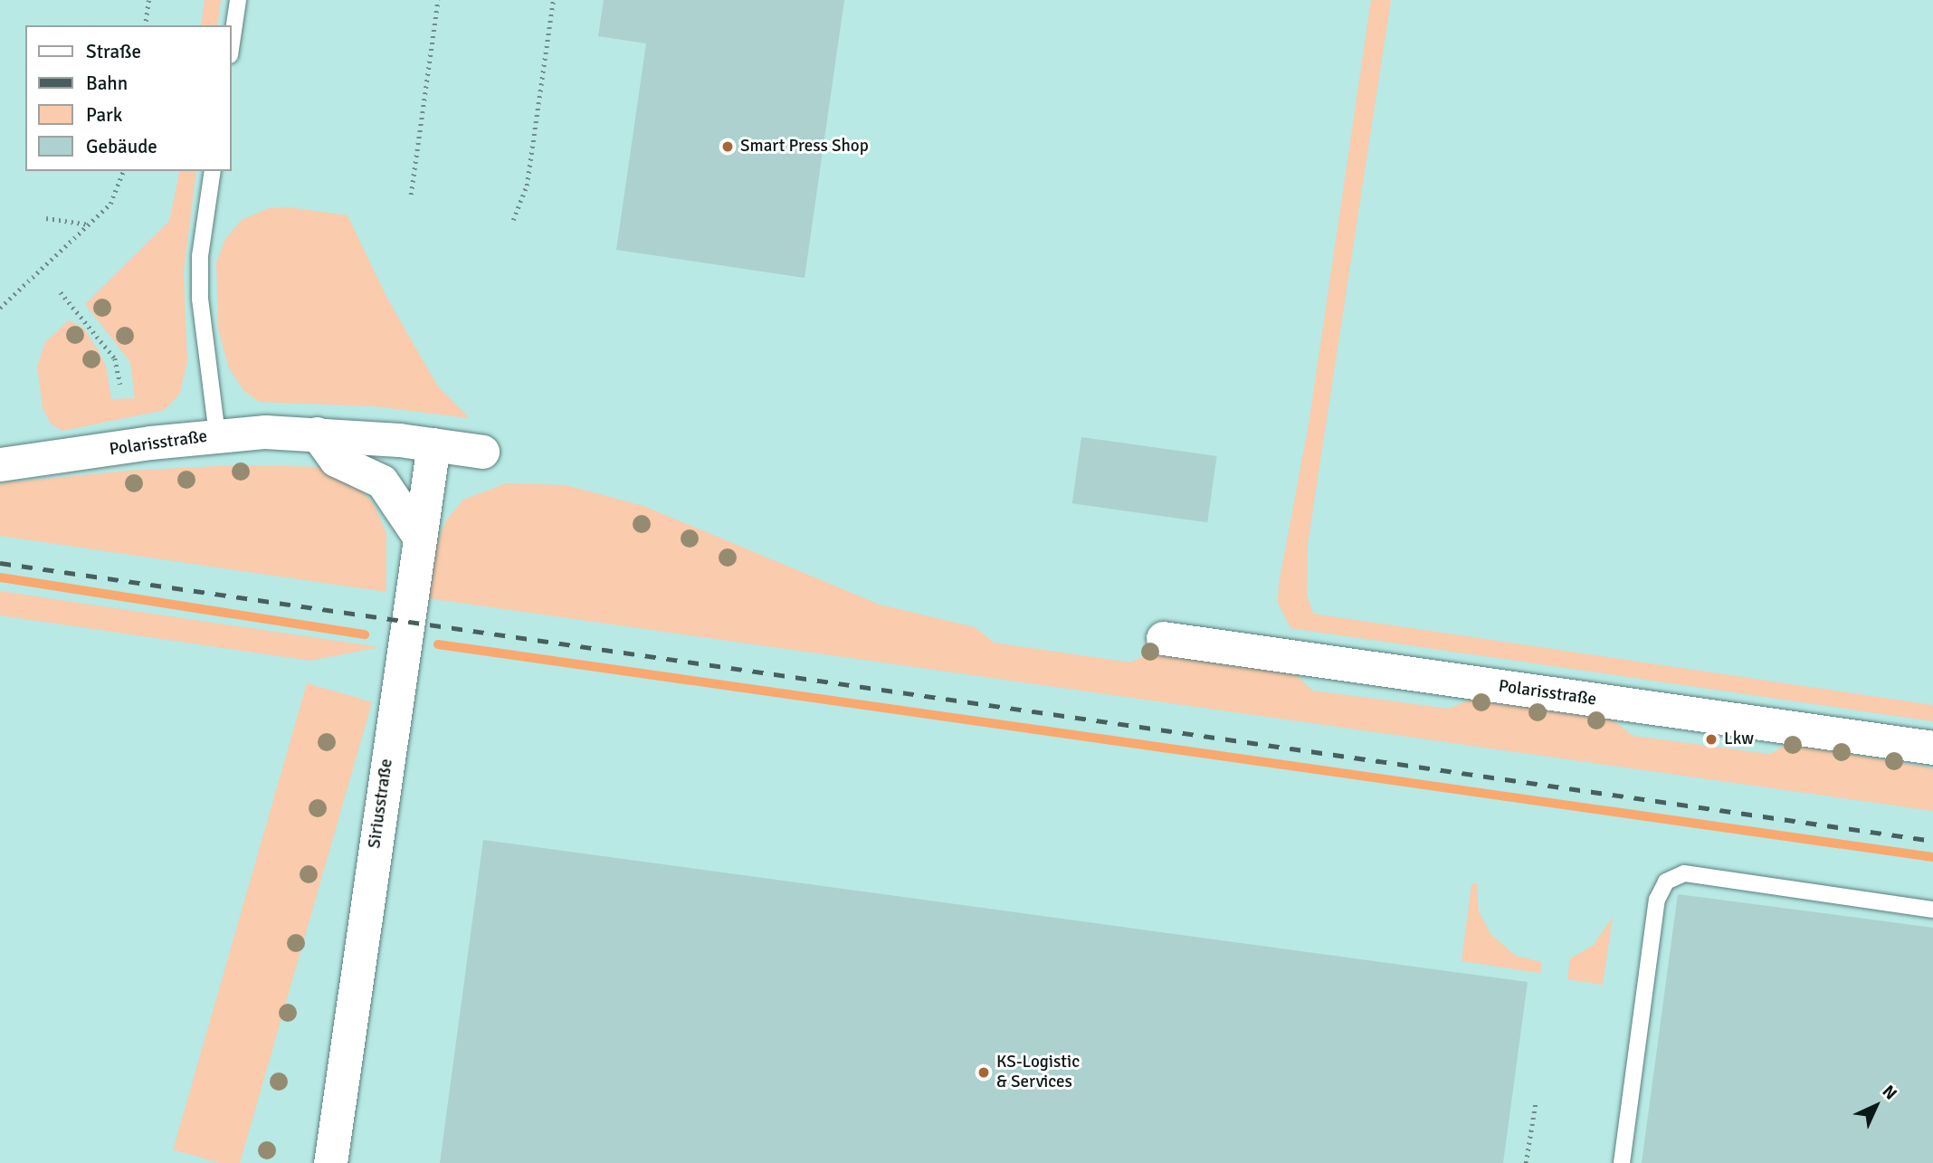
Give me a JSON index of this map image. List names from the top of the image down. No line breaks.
{"streets":{"street":["Polarisstraße","Siriusstraße"]},"crossings":[["Polarisstraße","Siriusstraße"]],"places":["Smart Press Shop","Lkw","KS-Logistic & Services"],"legend":["Straße","Bahn","Park","Gebäude"],"north":"top right"}
